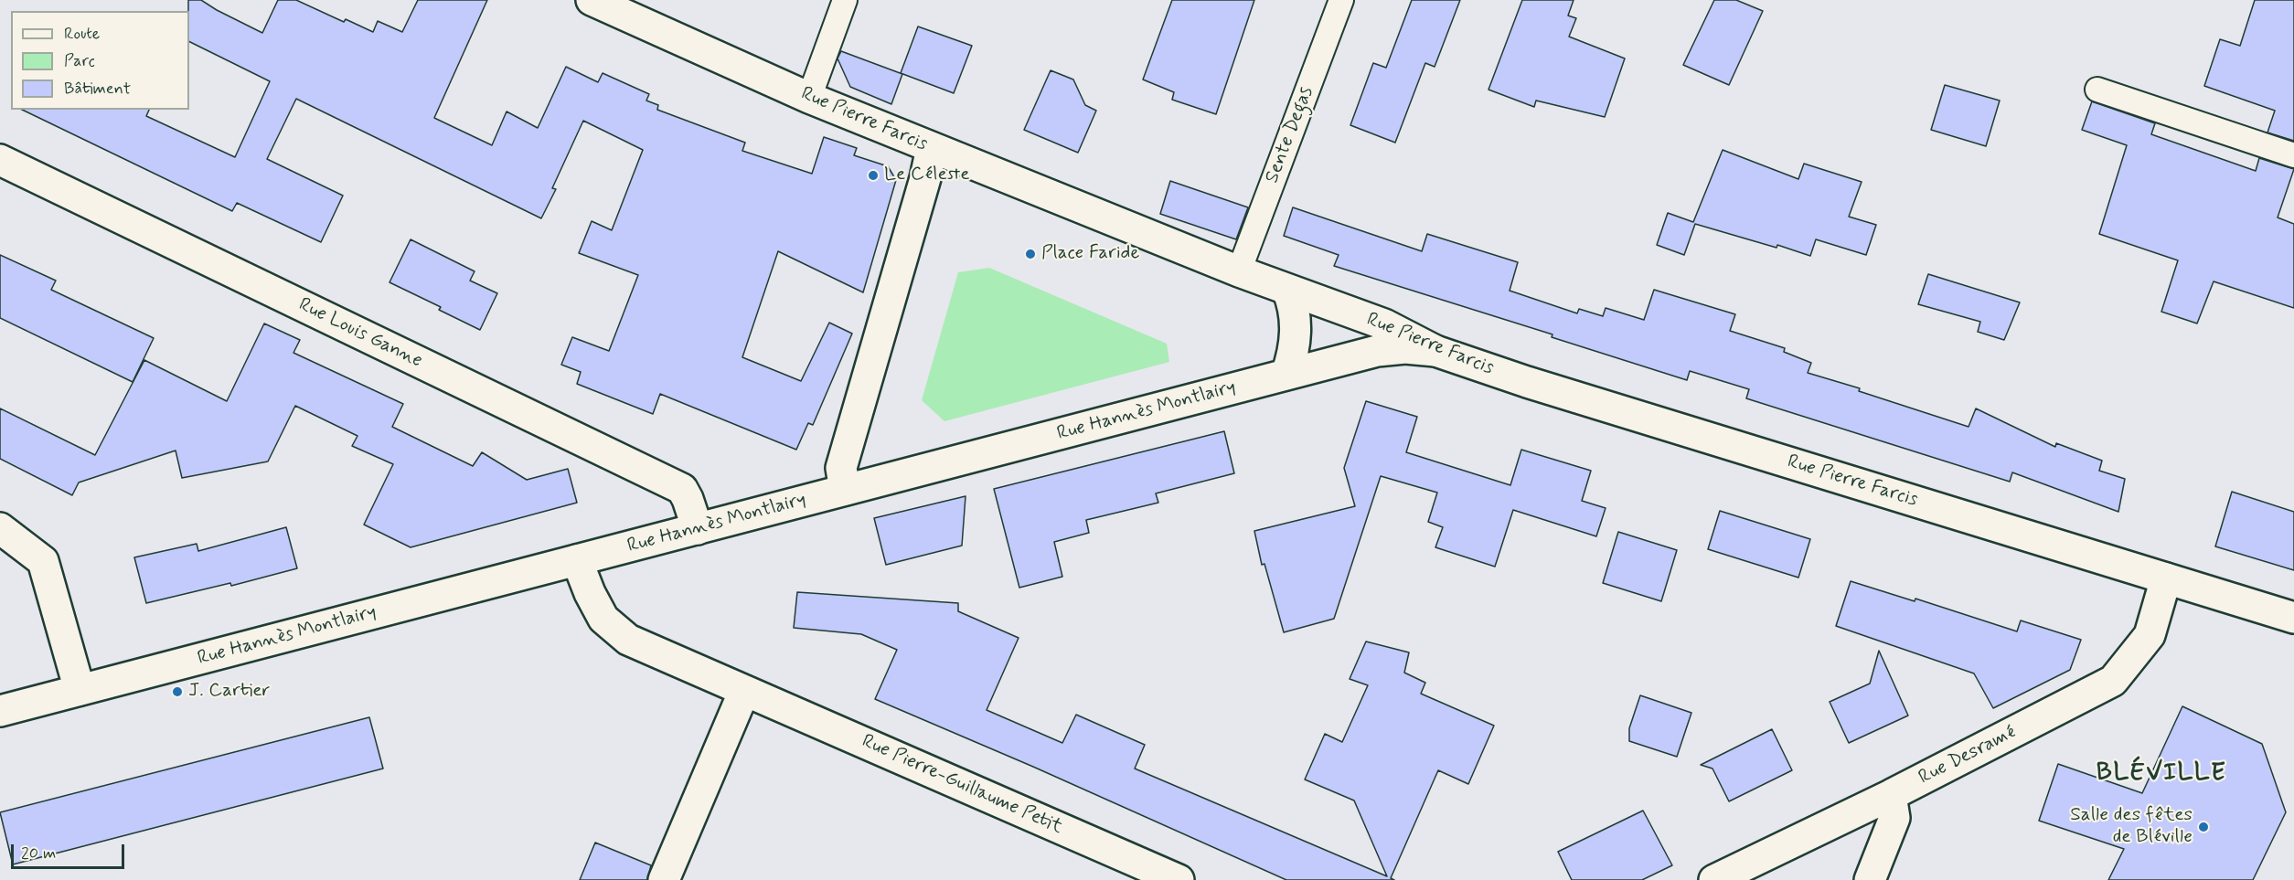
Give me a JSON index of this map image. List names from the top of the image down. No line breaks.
{"streets":{"street":["Rue Pierre Farcis","Rue Louis Ganne","Rue Hannès Montlairy","Rue Desramé","Rue Pierre-Guillaume Petit"],"lane":["Sente Degas"]},"crossings":[["Rue Pierre Farcis","Sente Degas"],["Rue Pierre Farcis","Rue Hannès Montlairy"],["Rue Pierre Farcis","Rue Desramé"],["Rue Louis Ganne","Rue Hannès Montlairy"],["Rue Hannès Montlairy","Rue Pierre-Guillaume Petit"]],"districts":["BLÉVILLE"],"places":["Le Céleste","Place Faride","J. Cartier","Salle des fêtes de Bléville"],"legend":["Route","Parc","Bâtiment"],"scale_bar":"20 m"}
